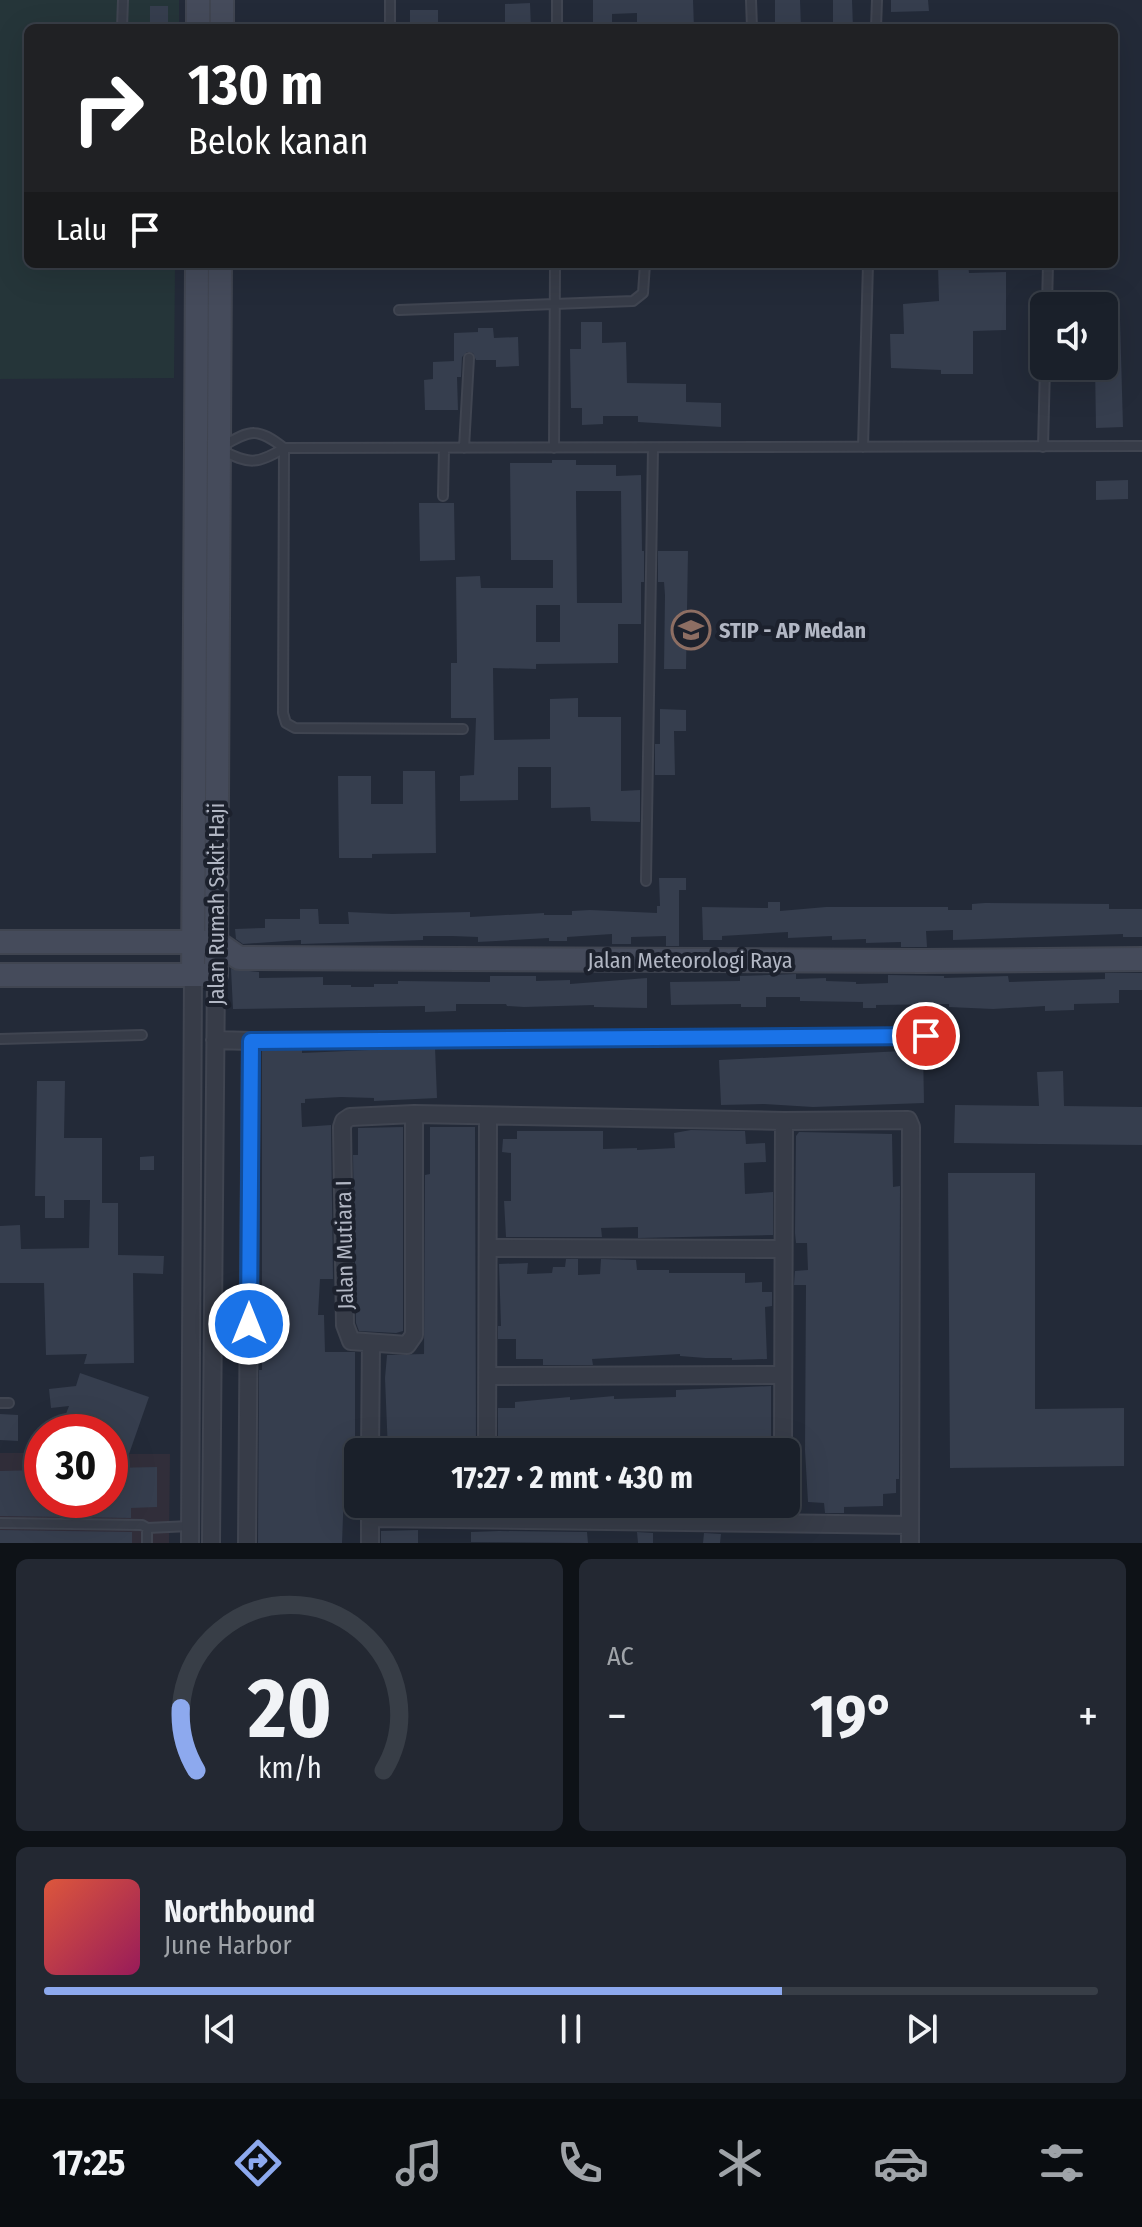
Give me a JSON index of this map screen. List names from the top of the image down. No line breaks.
{"streets":{"street":["Jalan Rumah Sakit Haji","Jalan Meteorologi Raya","Jalan Mutiara I"]},"places":{"school or university":["STIP - AP Medan"]},"page":{"turn":["130 m","Belok kanan"],"then":"Lalu","limit":"30","trip":"17:27 · 2 mnt · 430 m","tile":"AC","heat":["−","19°","+"],"song":["Northbound","June Harbor"],"tabs":"17:25","gauge":["20","km/h"]}}
